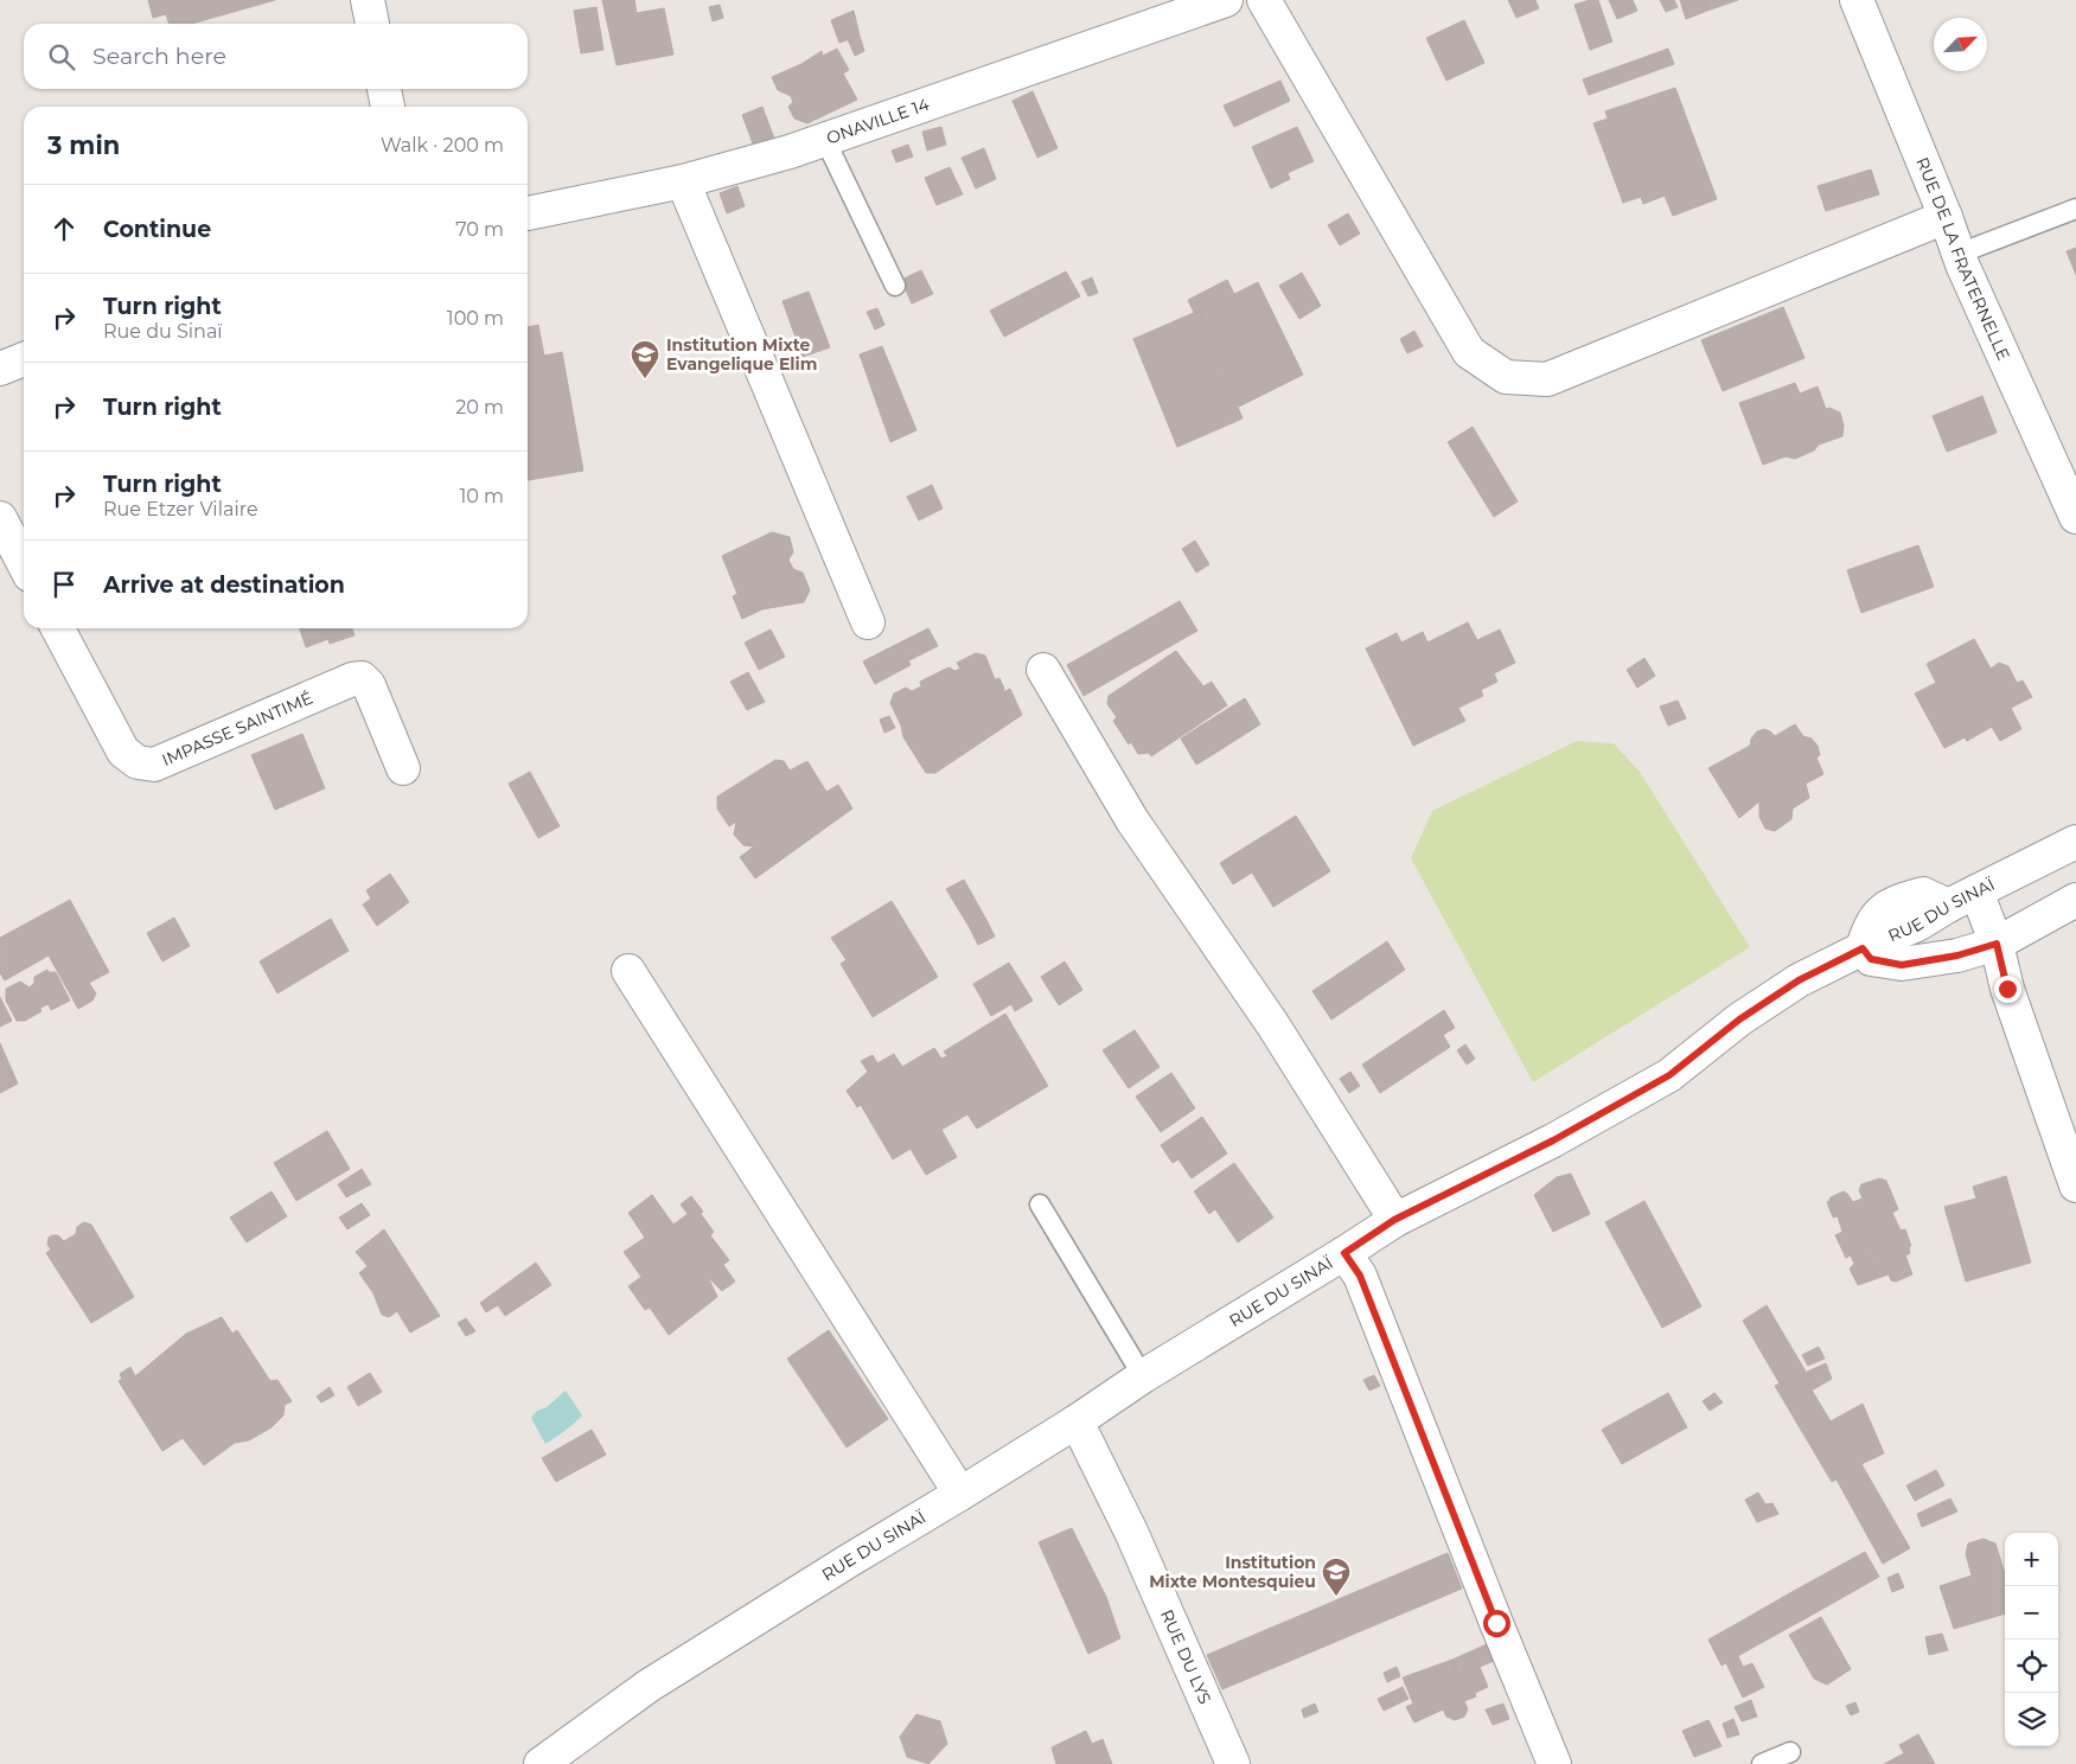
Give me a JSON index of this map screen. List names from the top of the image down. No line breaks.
{"streets":{"street":["ONAVILLE 14","RUE DE LA FRATERNELLE","IMPASSE SAINTIMÉ","RUE DU SINAÏ","RUE DU LYS"]},"crossings":[["RUE DU SINAÏ","RUE DU LYS"]],"places":{"school or university":["Institution Mixte Evangelique Elim","Institution Mixte Montesquieu"]},"north":"top right","page":{"search":"Search here","heading":["3 min","Walk · 200 m"],"list":[["Continue","70 m"],["Turn right","Rue du Sinaï","100 m"],["Turn right","20 m"],["Turn right","Rue Etzer Vilaire","10 m"],"Arrive at destination"],"map_buttons":["+","−"]}}
